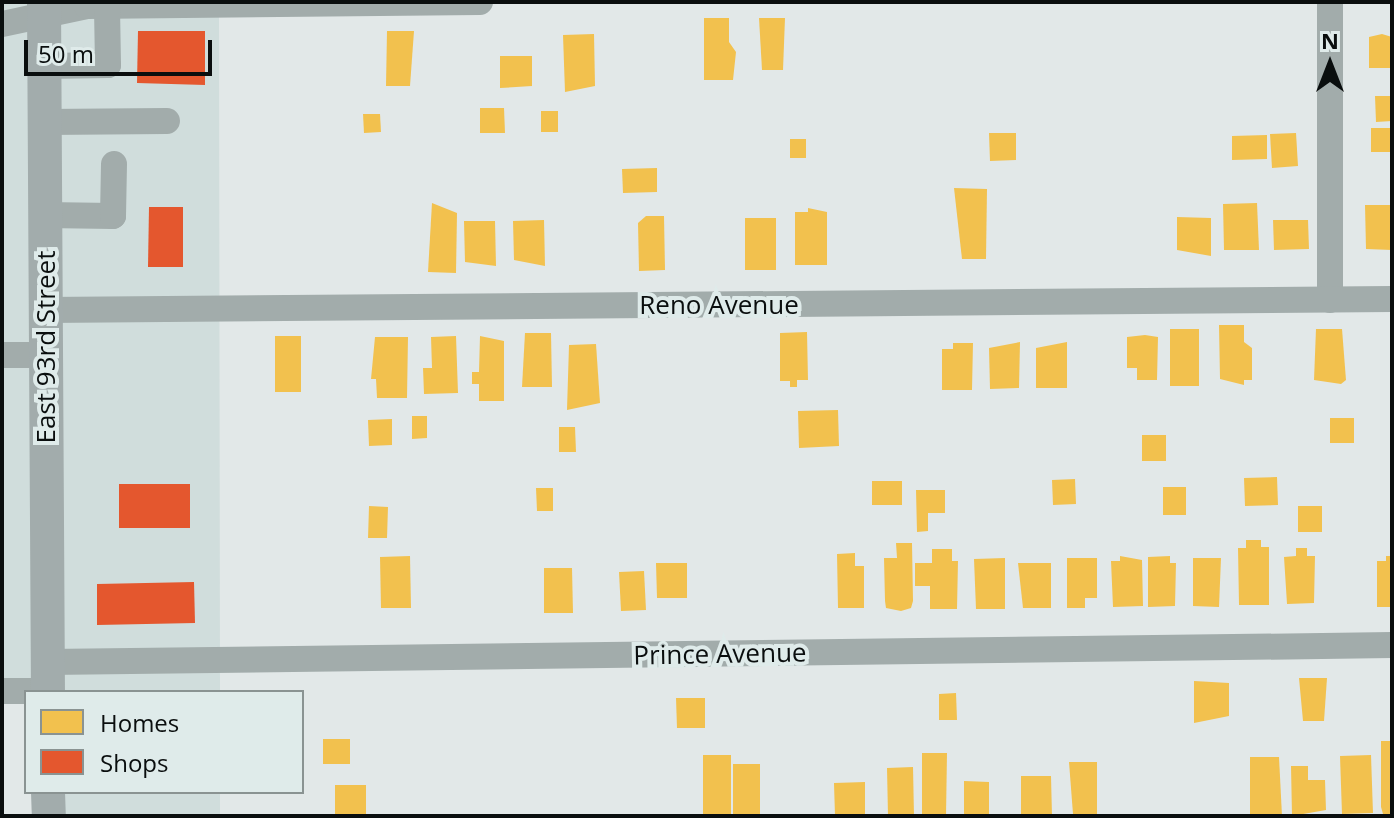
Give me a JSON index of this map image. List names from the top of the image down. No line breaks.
{"streets":{"main road":["East 93rd Street"],"street":["Reno Avenue","Prince Avenue"]},"crossings":[["Reno Avenue","East 93rd Street"],["East 93rd Street","Prince Avenue"]],"legend":["Homes","Shops"],"scale_bar":"50 m","north":"top"}
